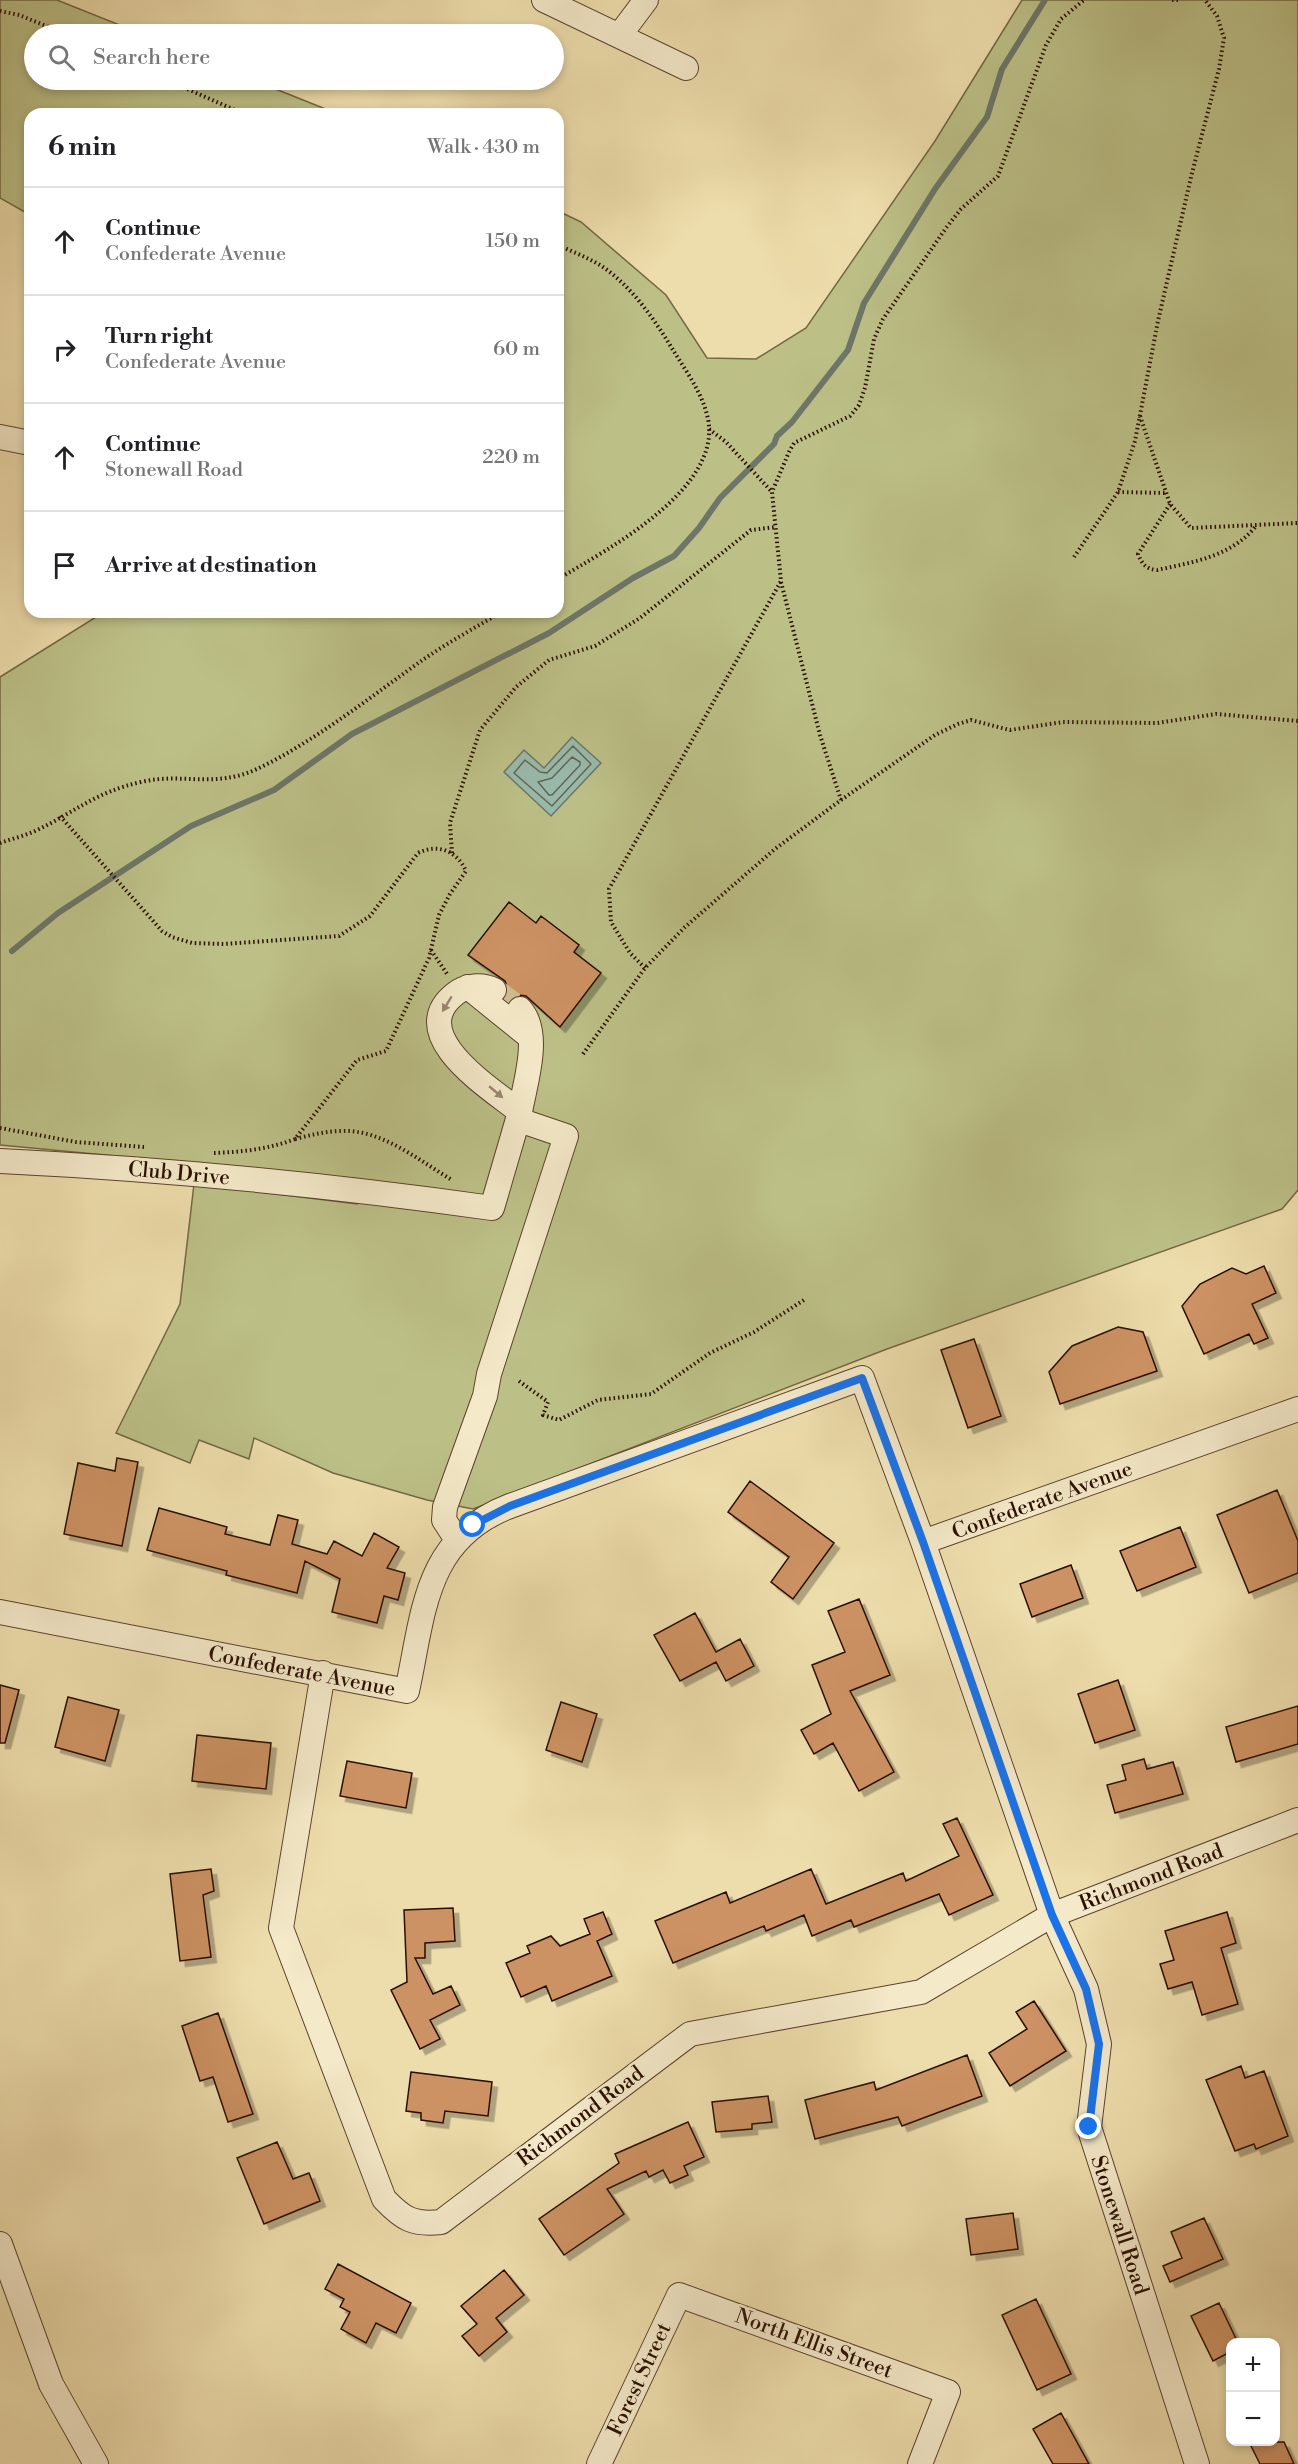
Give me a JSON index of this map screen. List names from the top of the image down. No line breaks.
{"streets":{"street":["Club Drive","Confederate Avenue","Richmond Road","Stonewall Road","North Ellis Street","Forest Street"]},"crossings":[["Confederate Avenue","Richmond Road"],["Confederate Avenue","Stonewall Road"],["Richmond Road","Stonewall Road"],["North Ellis Street","Forest Street"]],"page":{"search":"Search here","heading":["6 min","Walk · 430 m"],"list":[["Continue","Confederate Avenue","150 m"],["Turn right","Confederate Avenue","60 m"],["Continue","Stonewall Road","220 m"],"Arrive at destination"],"map_buttons":["+","−"]}}
